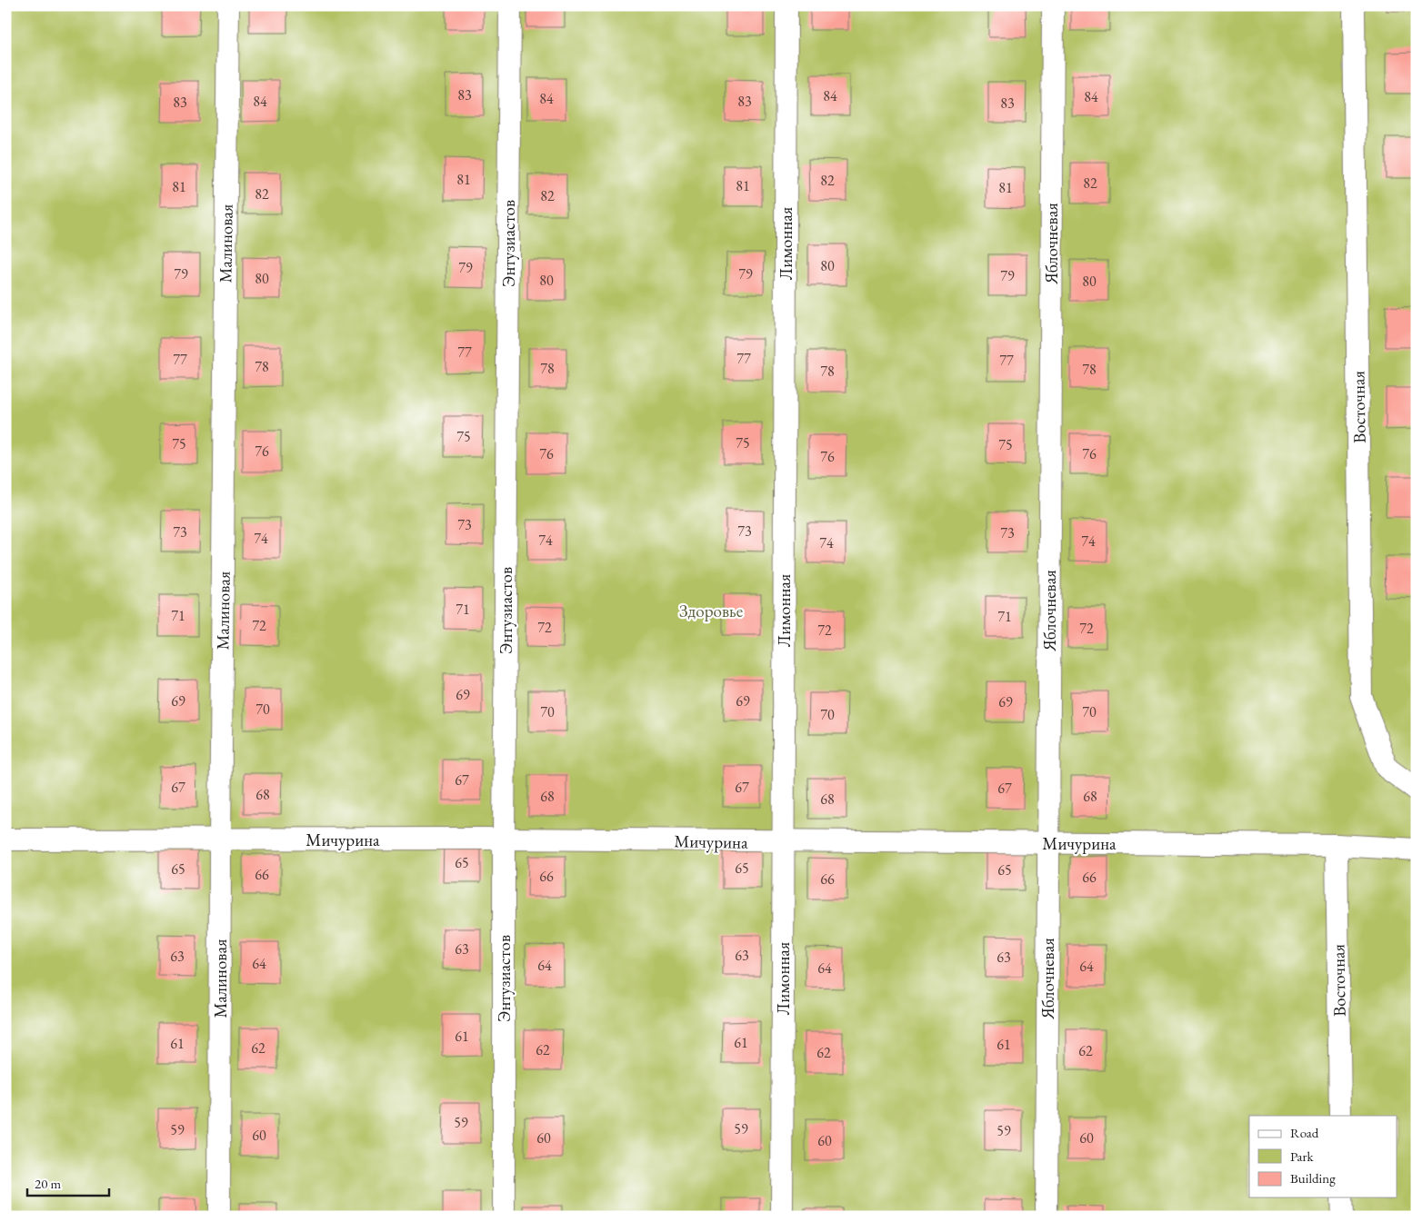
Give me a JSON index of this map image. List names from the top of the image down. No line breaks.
{"streets":{"street":["Малиновая","Энтузиастов","Лимонная","Яблочневая","Восточная","Мичурина"]},"crossings":[["Малиновая","Мичурина"],["Энтузиастов","Мичурина"],["Лимонная","Мичурина"],["Яблочневая","Мичурина"],["Восточная","Мичурина"]],"parks":["Здоровье"],"house_numbers":["83","84","84","84","84","83","83","83","81","82","82","81","81","81","82","82","80","79","79","79","79","80","80","80","77","77","77","77","78","78","78","78","75","75","75","75","76","76","76","76","73","73","73","73","74","74","74","74","71","71","71","72","72","72","72","69","69","69","69","70","70","70","70","67","67","67","67","68","68","68","68","65","65","65","65","66","66","66","66","63","63","63","63","64","64","64","64","61","61","61","61","62","62","62","62","59","59","59","59","60","60","60","60"],"legend":["Road","Park","Building"],"scale_bar":"20 m"}
